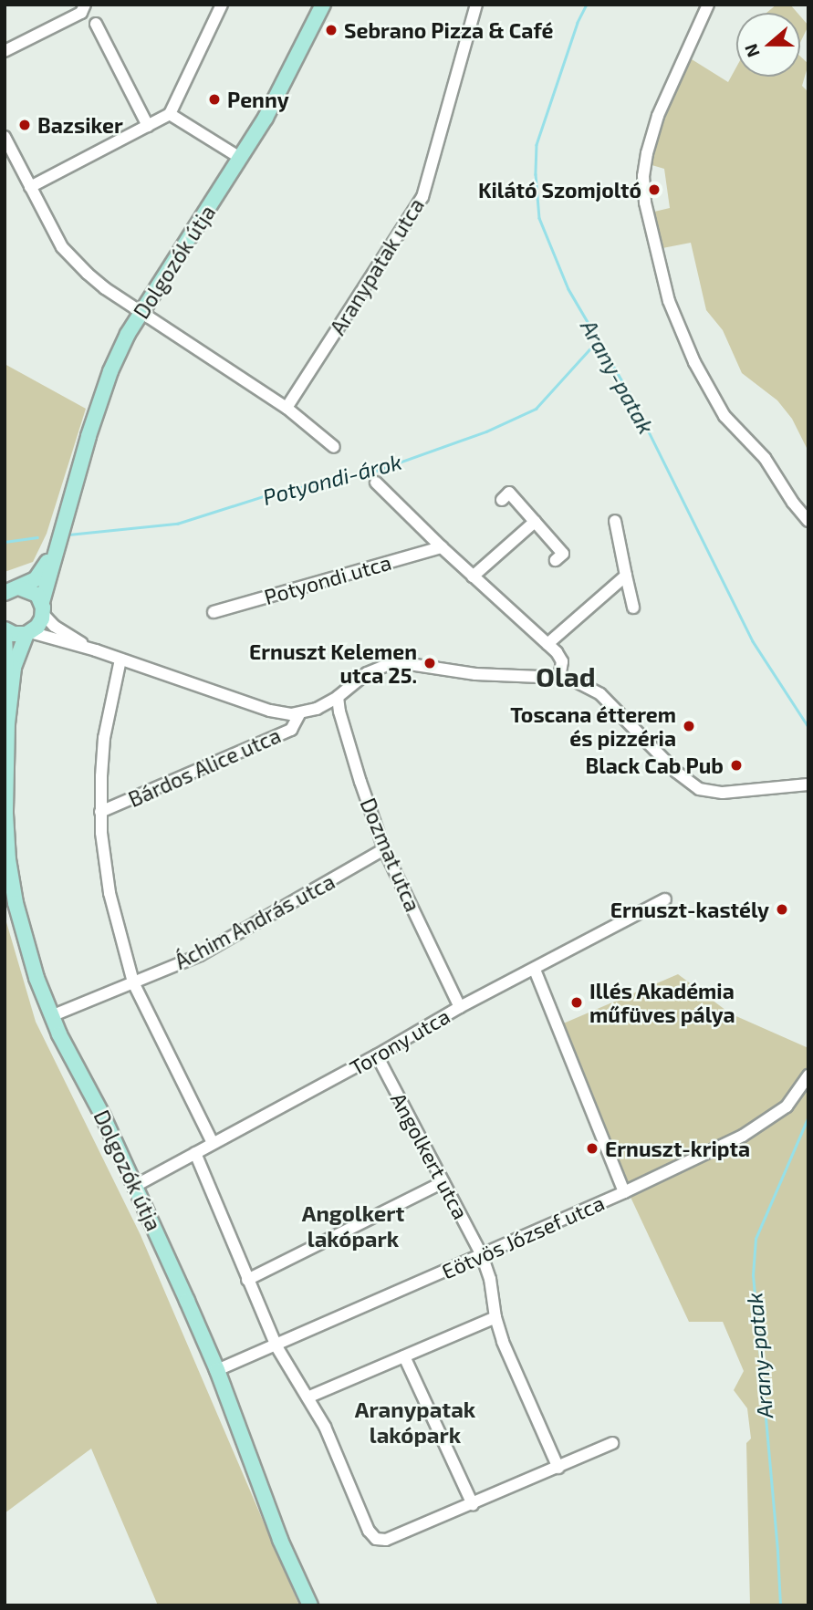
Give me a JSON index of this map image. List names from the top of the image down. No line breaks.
{"streets":{"main road":["Dolgozók útja"],"street":["Aranypatak utca","Potyondi utca","Bárdos Alice utca","Dozmat utca","Áchim András utca","Torony utca","Angolkert utca","Eötvös József utca"]},"crossings":[["Dolgozók útja","Áchim András utca"],["Dolgozók útja","Torony utca"],["Dolgozók útja","Eötvös József utca"],["Dozmat utca","Áchim András utca"],["Dozmat utca","Torony utca"],["Torony utca","Angolkert utca"],["Angolkert utca","Eötvös József utca"]],"districts":["Olad","Angolkert lakópark","Aranypatak lakópark"],"water":["Arany-patak","Potyondi-árok"],"places":["Sebrano Pizza & Café","Penny","Bazsiker","Kilátó Szomjoltó","Ernuszt Kelemen utca 25.","Toscana étterem és pizzéria","Black Cab Pub","Ernuszt-kastély","Illés Akadémia műfüves pálya","Ernuszt-kripta"],"north":"left"}
